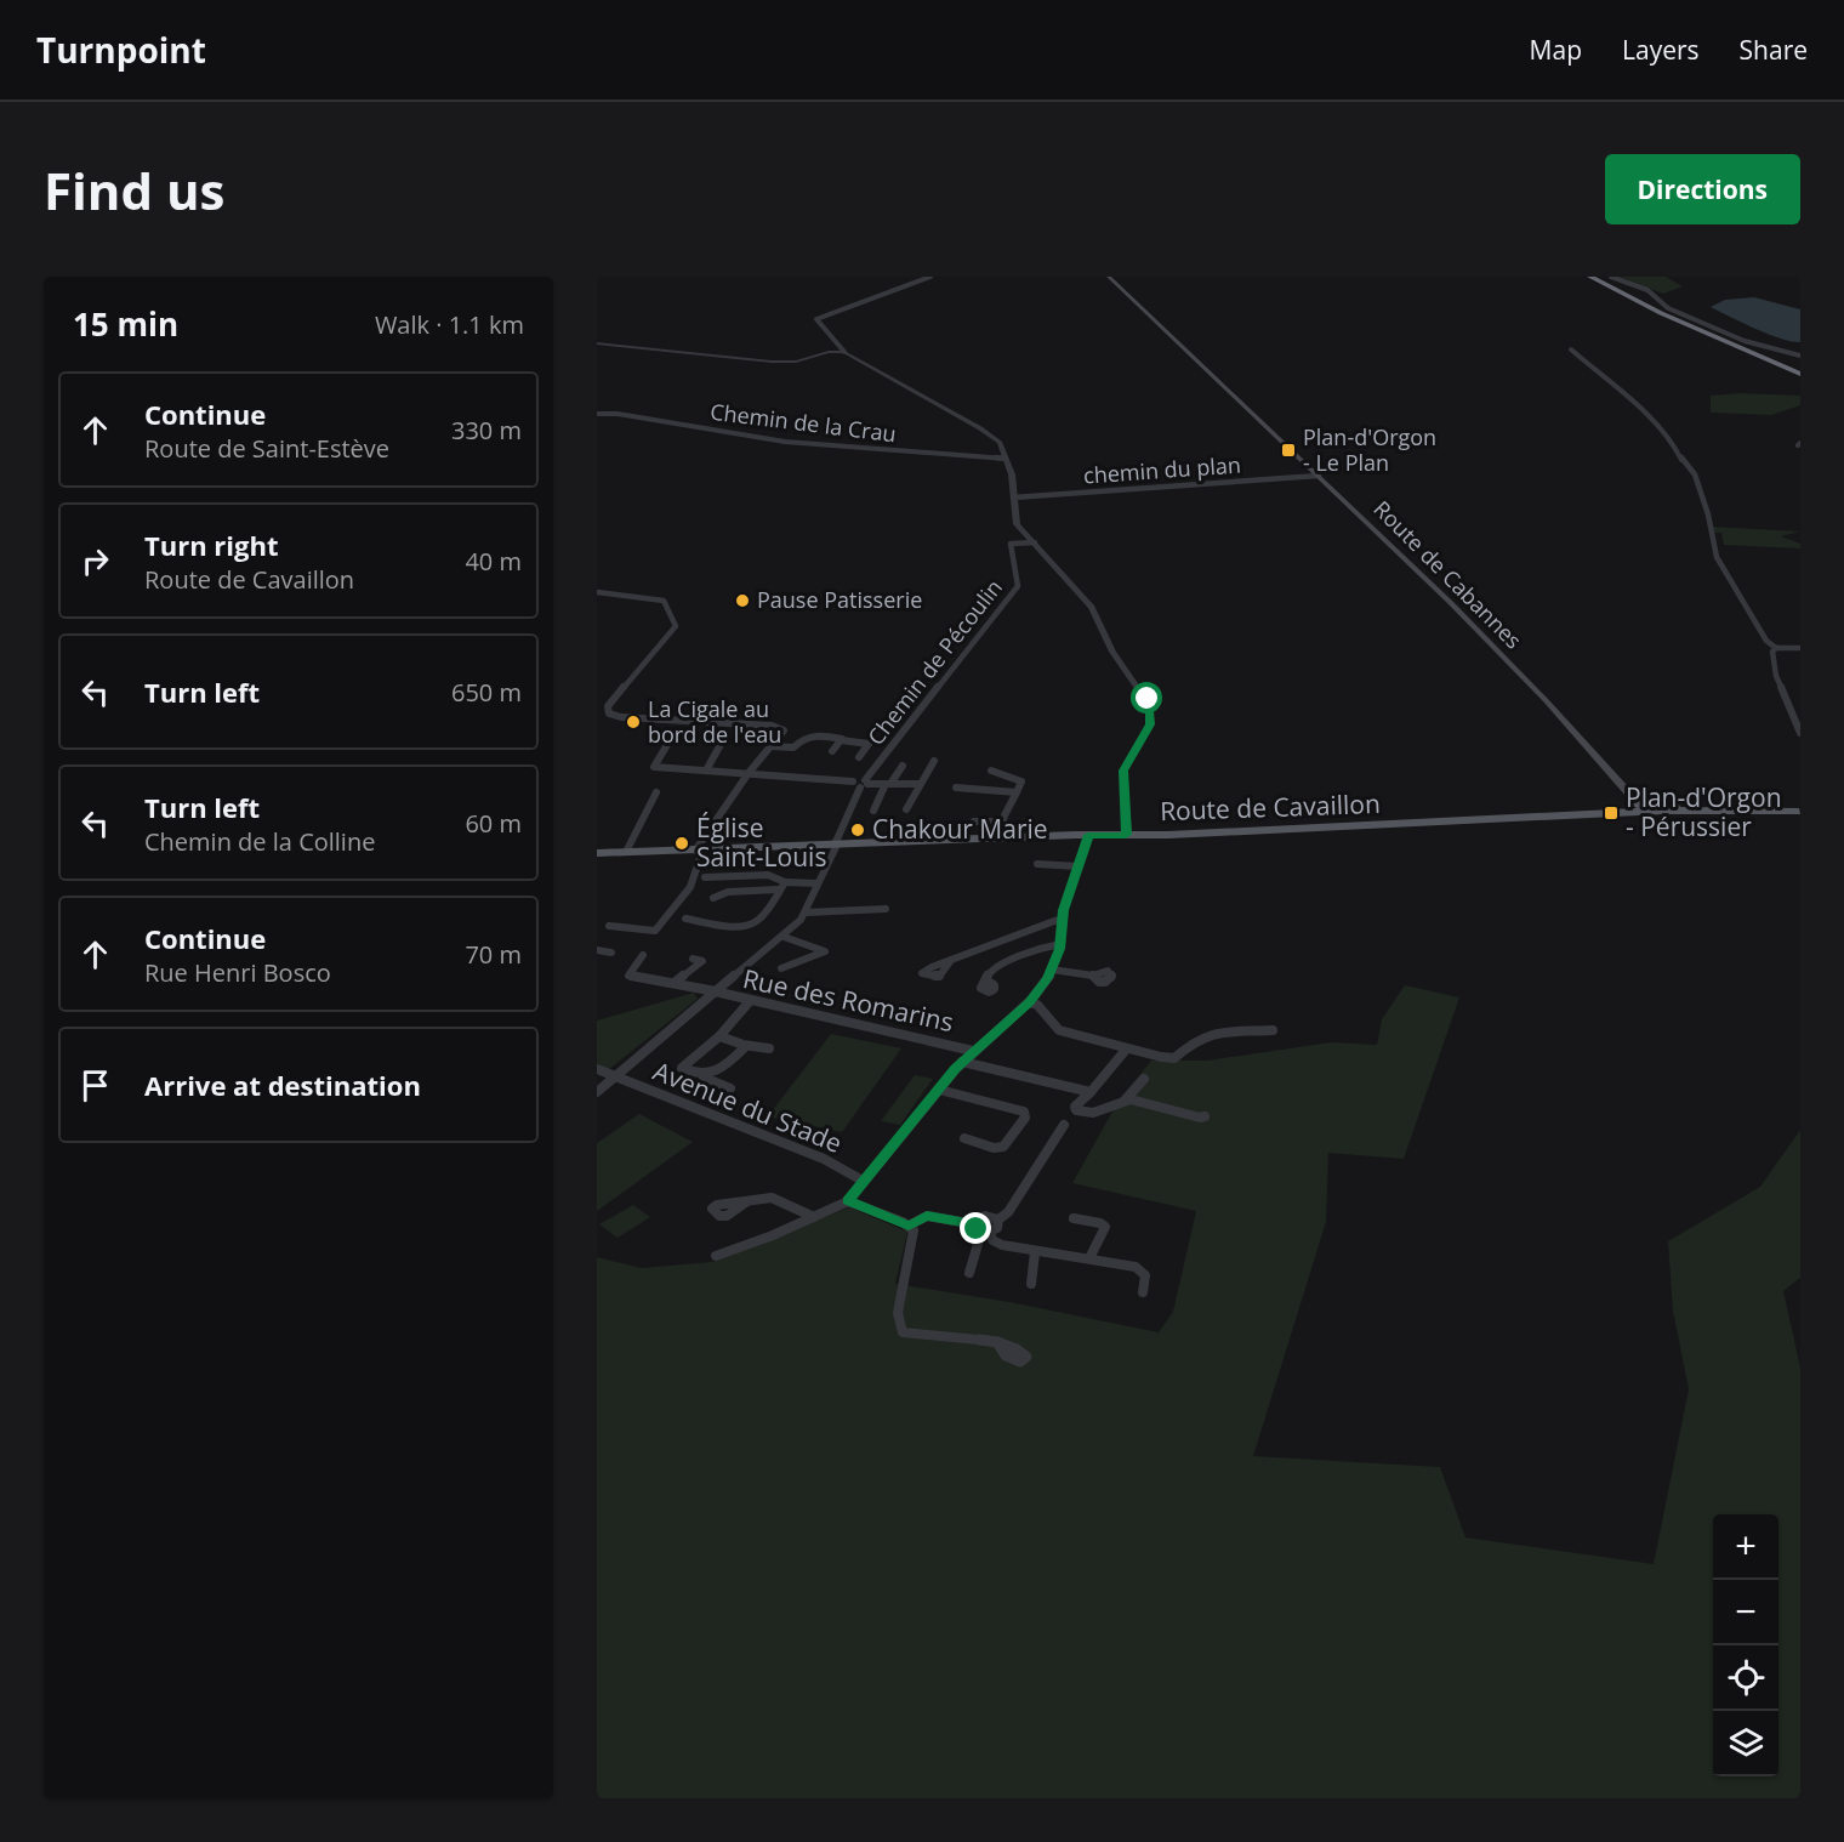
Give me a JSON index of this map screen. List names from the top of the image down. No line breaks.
{"streets":{"main road":["Route de Cabannes","Route de Cavaillon"],"street":["Chemin de la Crau","chemin du plan","Chemin de Pécoulin","Rue des Romarins","Avenue du Stade"]},"crossings":[["chemin du plan","Route de Cabannes"],["Route de Cabannes","Route de Cavaillon"],["Chemin de Pécoulin","Route de Cavaillon"],["Chemin de Pécoulin","Rue des Romarins"],["Chemin de Pécoulin","Avenue du Stade"]],"places":{"transit":["Plan-d'Orgon - Le Plan","Plan-d'Orgon - Pérussier"],"other":["Pause Patisserie","La Cigale au bord de l'eau","Chakour Marie","Église Saint-Louis"]},"page":{"header":"Turnpoint","nav":["Map","Layers","Share"],"buttons":"Directions","title":"Find us","heading":["15 min","Walk · 1.1 km"],"list":[["Continue","Route de Saint-Estève","330 m"],["Turn right","Route de Cavaillon","40 m"],["Turn left","650 m"],["Turn left","Chemin de la Colline","60 m"],["Continue","Rue Henri Bosco","70 m"],"Arrive at destination"],"map_buttons":["+","−"]}}
